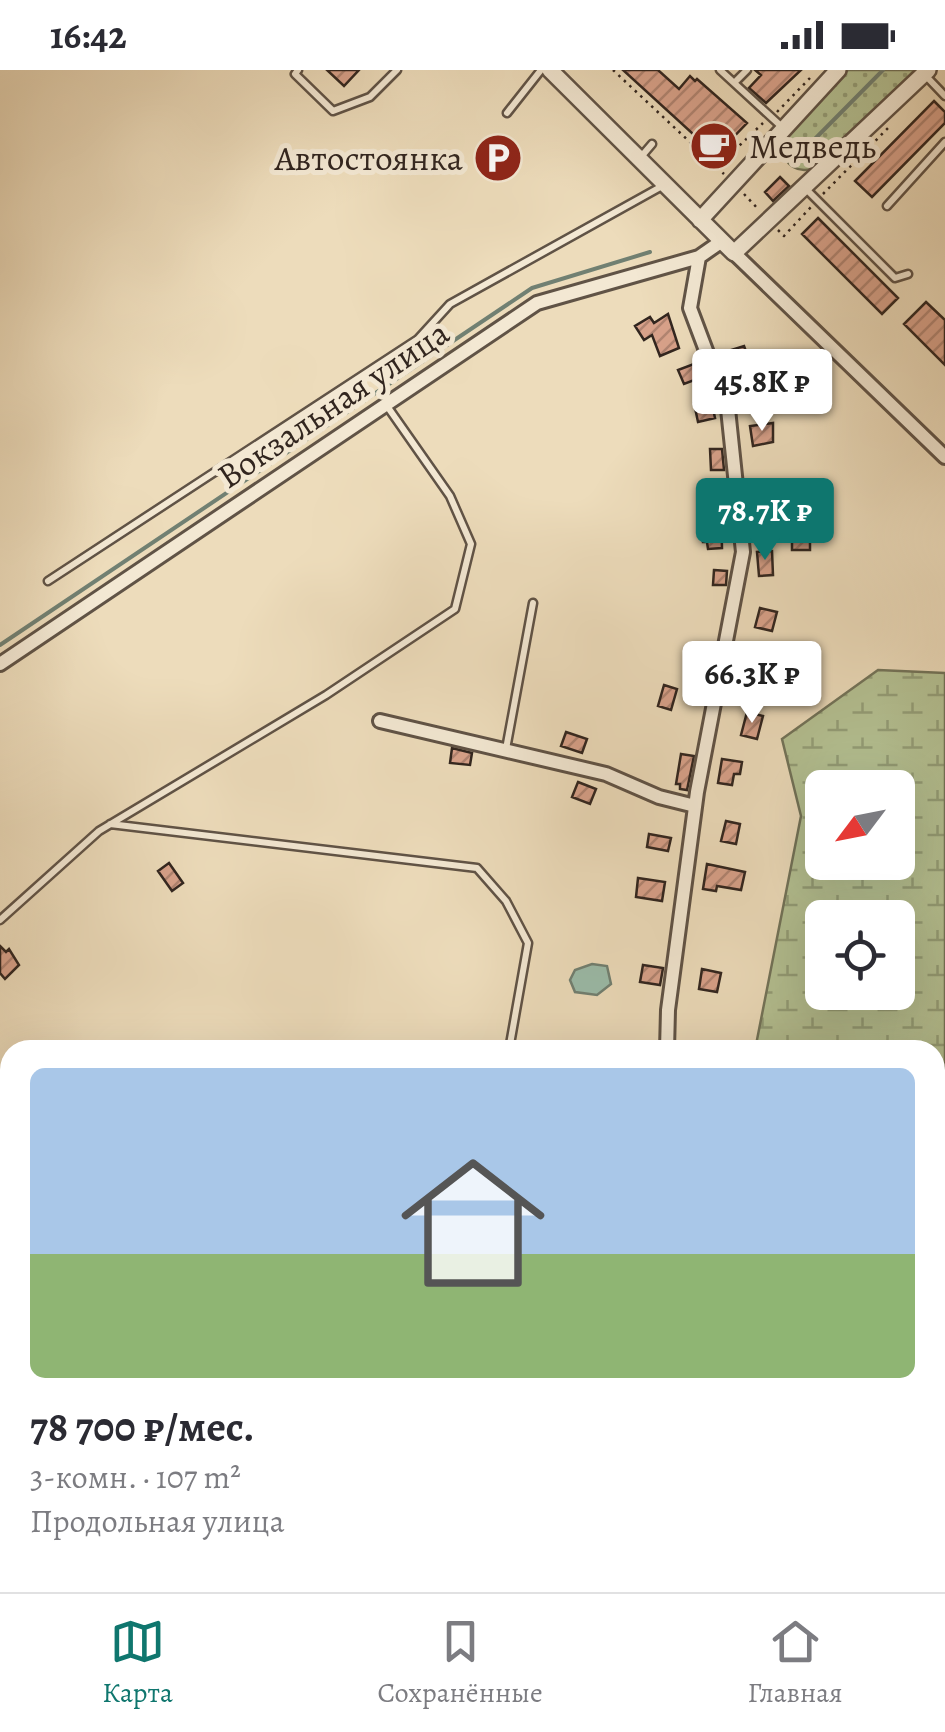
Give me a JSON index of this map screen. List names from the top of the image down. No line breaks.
{"streets":{"street":["Вокзальная улица"]},"places":{"cafe":["Медведь"],"parking":["Автостоянка"]},"north":"bottom left","page":{"status":"16:42","price":["45.8K ₽","78.7K ₽","66.3K ₽"],"list":[{"name":"78 700 ₽/мес.","note":"3-комн. · 107 m² · Продольная улица"}],"tabs":["Карта","Сохранённые","Главная"]}}
